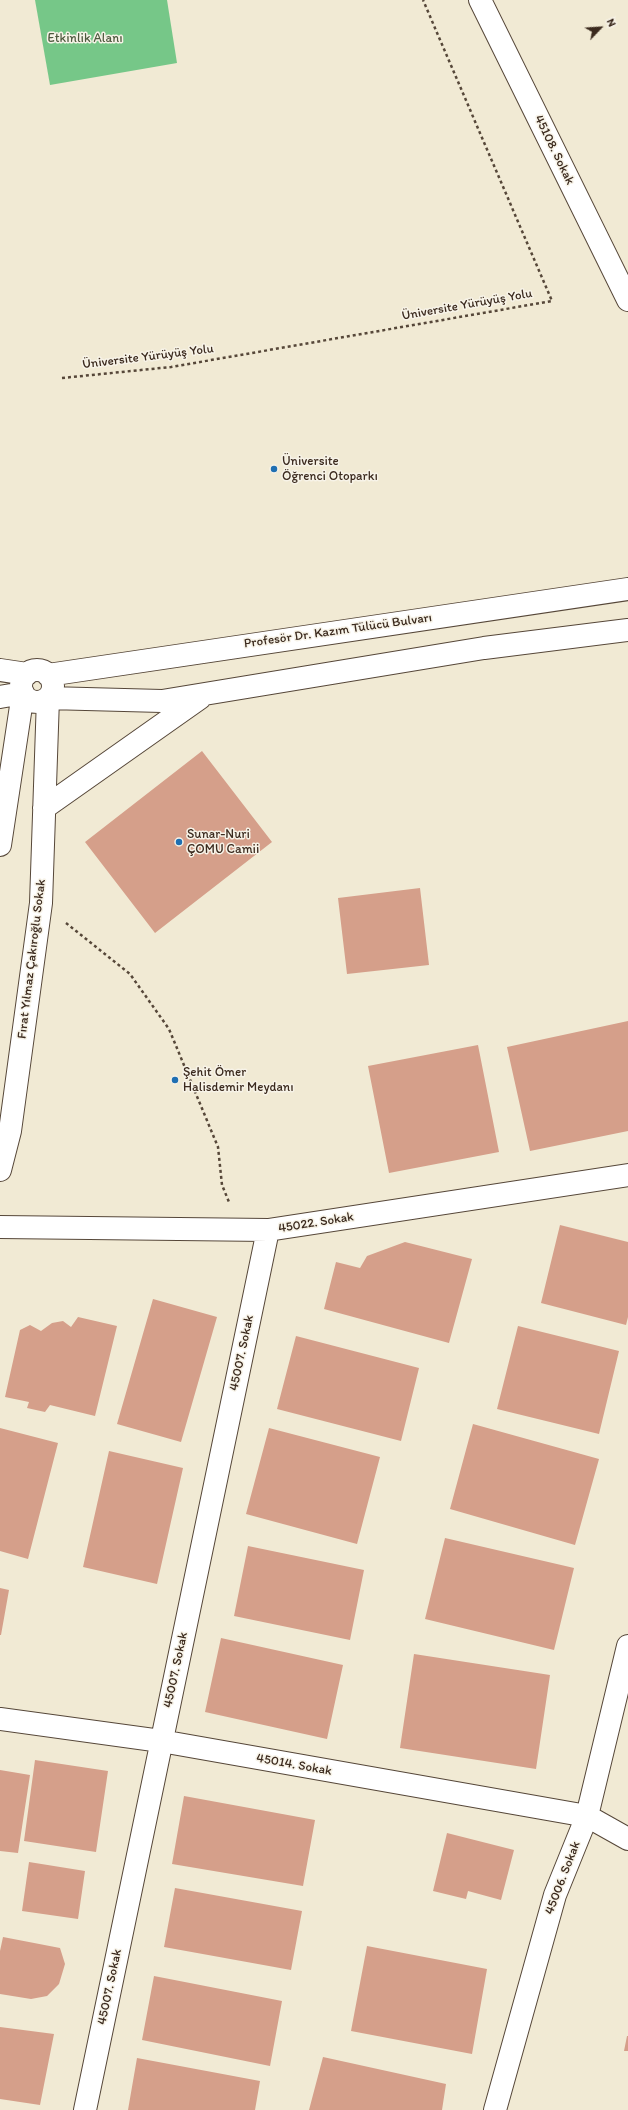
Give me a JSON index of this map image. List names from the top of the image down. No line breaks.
{"streets":{"street":["45108. Sokak","Profesör Dr. Kazım Tülücü Bulvarı","Fırat Yılmaz Çakıroğlu Sokak","45022. Sokak","45007. Sokak","45014. Sokak","45006. Sokak"],"path":["Üniversite Yürüyüş Yolu"]},"crossings":[["Profesör Dr. Kazım Tülücü Bulvarı","Fırat Yılmaz Çakıroğlu Sokak"],["45022. Sokak","45007. Sokak"],["45007. Sokak","45014. Sokak"],["45014. Sokak","45006. Sokak"]],"parks":["Etkinlik Alanı"],"places":["Üniversite Öğrenci Otoparkı","Sunar-Nuri ÇOMU Camii","Şehit Ömer Halisdemir Meydanı"],"north":"top right"}
